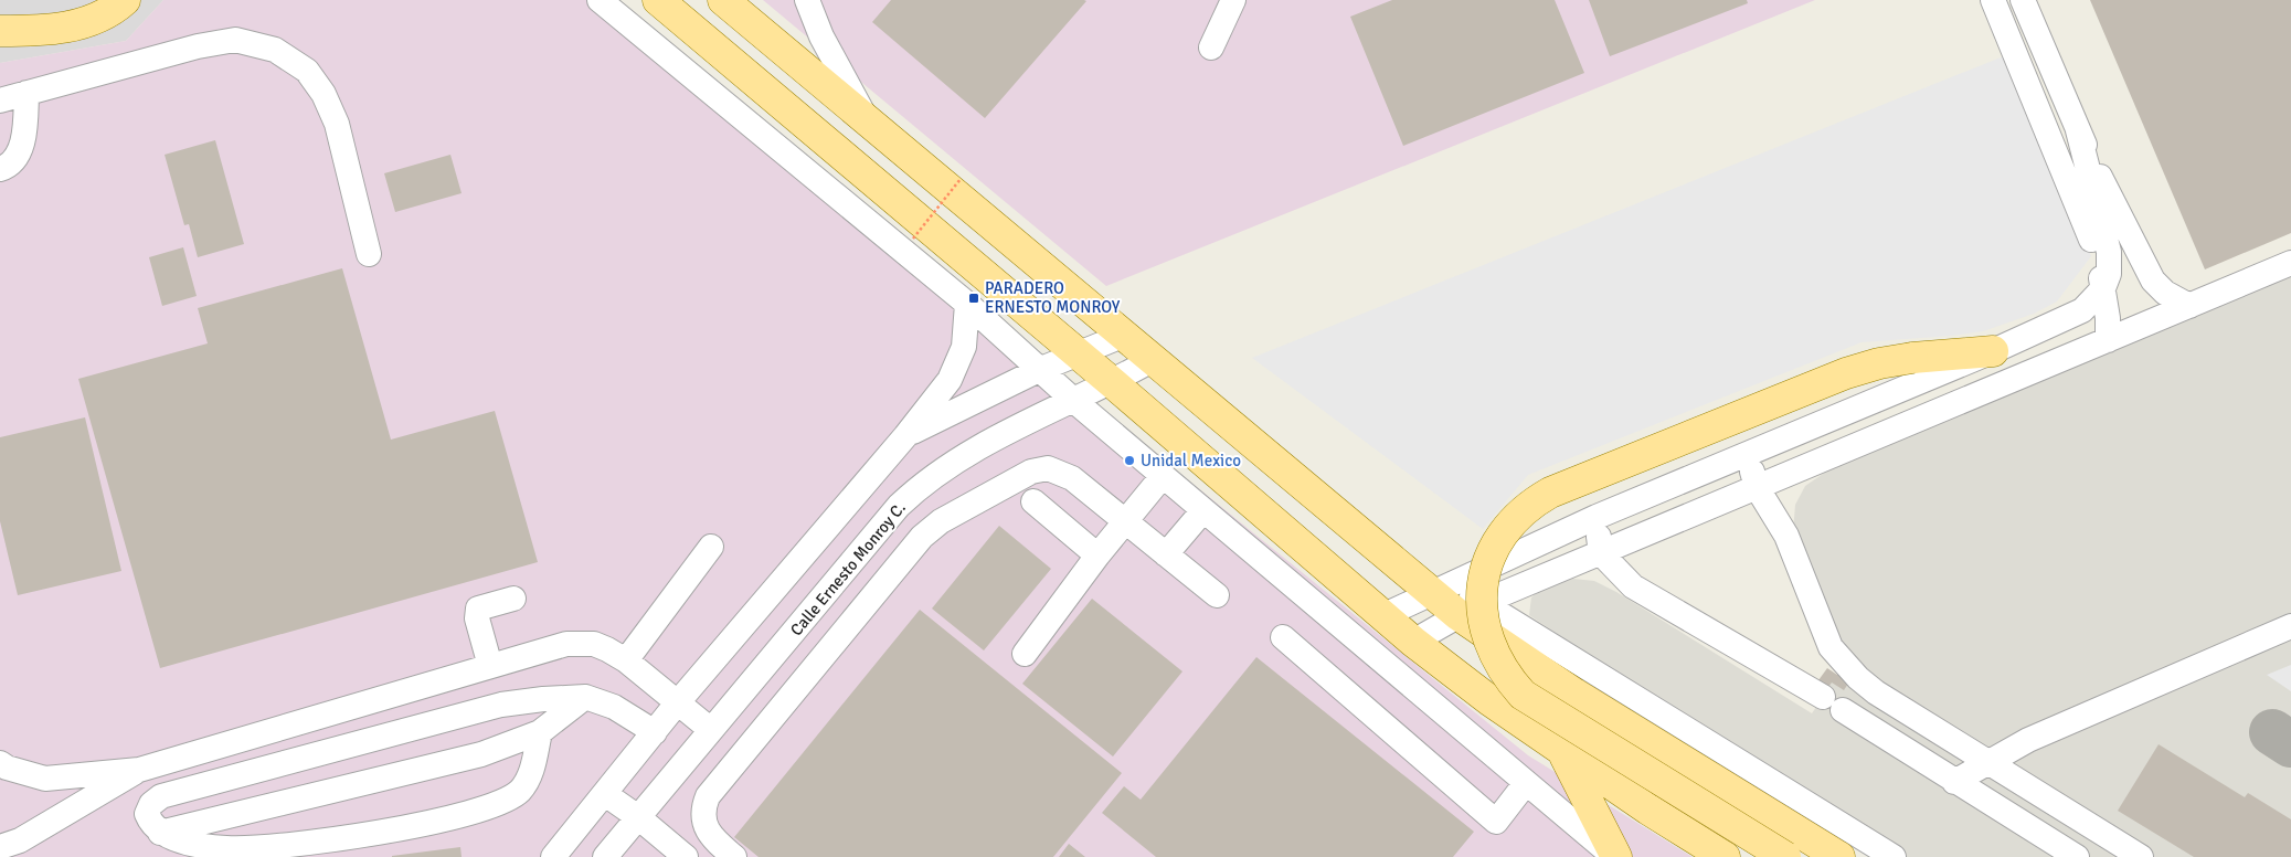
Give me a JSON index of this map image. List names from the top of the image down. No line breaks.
{"streets":{"street":["Calle Ernesto Monroy C."]},"places":{"transit":["PARADERO ERNESTO MONROY"],"other":["Unidal Mexico"]}}
